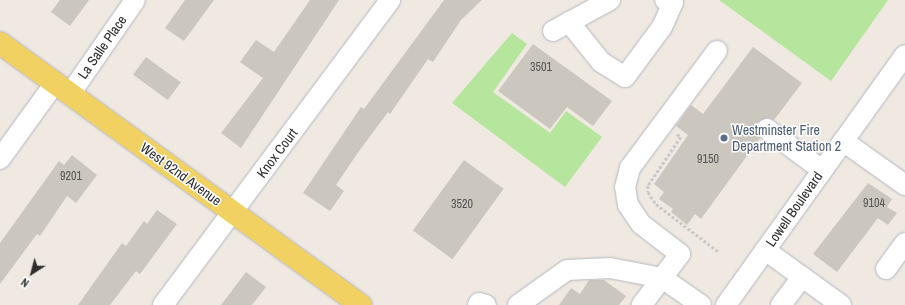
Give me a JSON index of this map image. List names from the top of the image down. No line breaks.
{"streets":{"main road":["West 92nd Avenue"],"street":["La Salle Place","Knox Court","Lowell Boulevard"]},"crossings":[["La Salle Place","West 92nd Avenue"],["Knox Court","West 92nd Avenue"]],"places":["Westminster Fire Department Station 2"],"house_numbers":["3501","9150","9201","9104","3520"],"north":"bottom left"}
